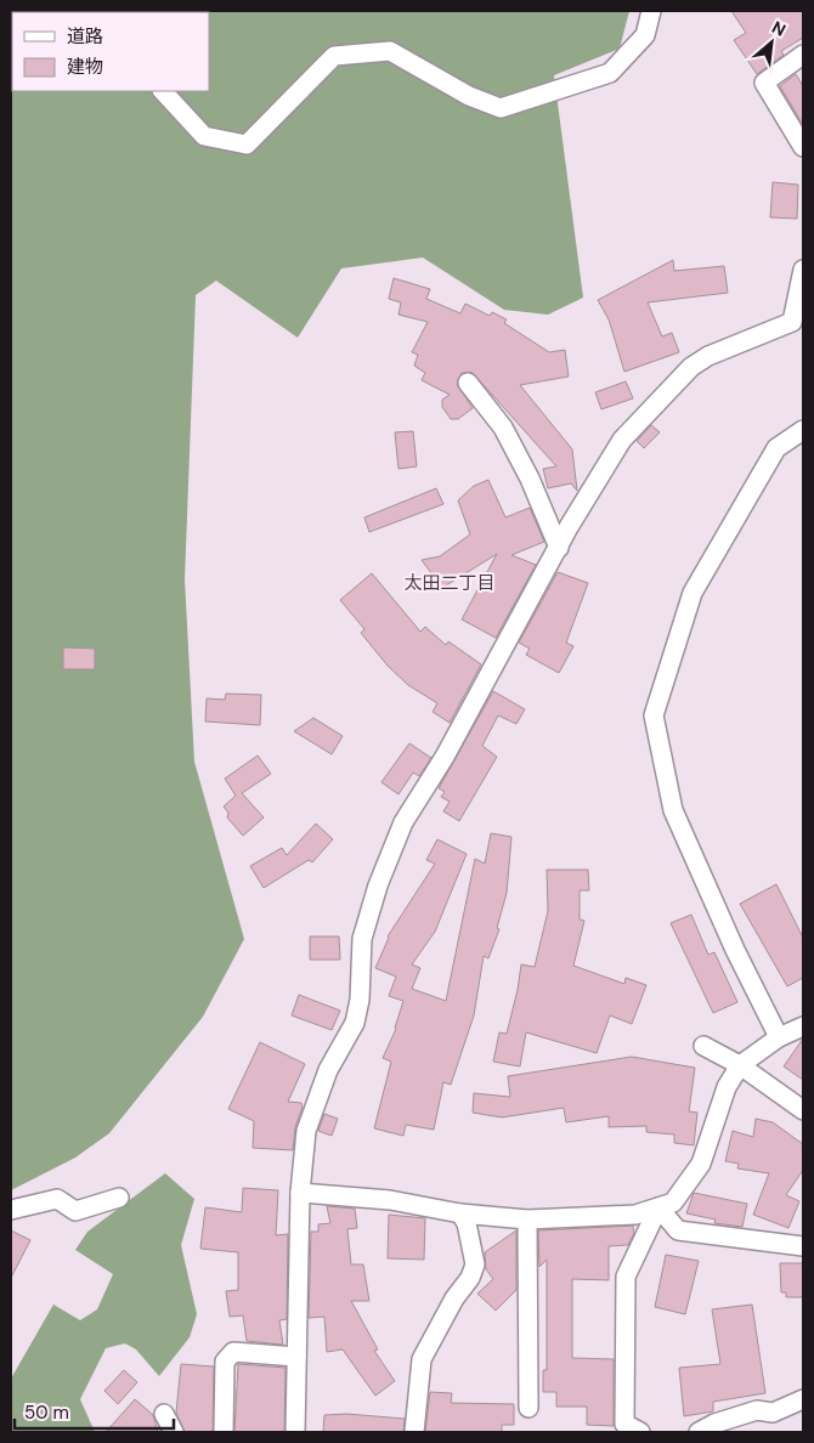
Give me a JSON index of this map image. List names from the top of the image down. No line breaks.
{"districts":["太田二丁目"],"legend":["道路","建物"],"scale_bar":"50 m","north":"top right"}
